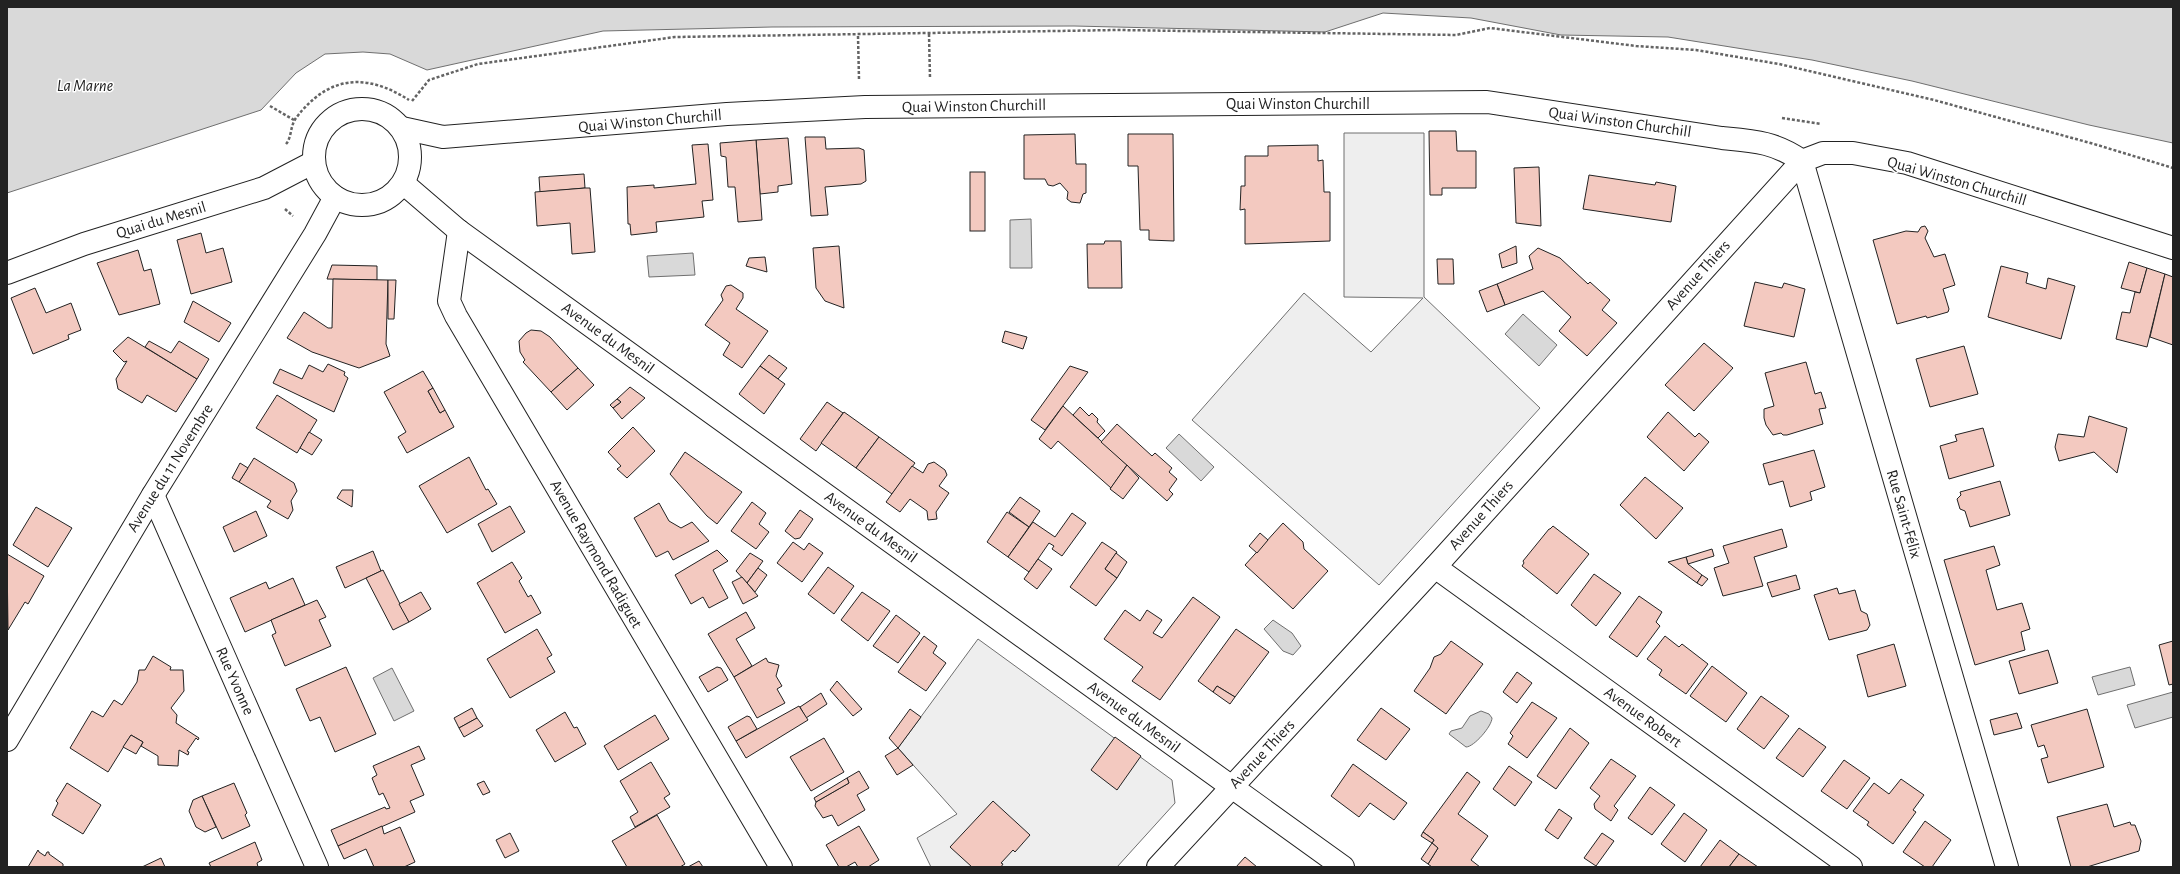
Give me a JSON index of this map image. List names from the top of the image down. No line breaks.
{"streets":{"street":["Quai Winston Churchill","Quai du Mesnil","Avenue Thiers","Avenue du Mesnil","Avenue du 11 Novembre","Rue Saint-Félix","Avenue Raymond Radiguet","Rue Yvonne","Avenue Robert"]},"crossings":[["Quai Winston Churchill","Quai du Mesnil"],["Quai Winston Churchill","Avenue Thiers"],["Quai Winston Churchill","Avenue du Mesnil"],["Quai Winston Churchill","Avenue du 11 Novembre"],["Quai Winston Churchill","Rue Saint-Félix"],["Quai du Mesnil","Avenue du Mesnil"],["Quai du Mesnil","Avenue du 11 Novembre"],["Avenue Thiers","Avenue du Mesnil"],["Avenue Thiers","Rue Saint-Félix"],["Avenue Thiers","Avenue Robert"],["Avenue du Mesnil","Avenue du 11 Novembre"],["Avenue du Mesnil","Avenue Raymond Radiguet"],["Avenue du 11 Novembre","Rue Yvonne"]],"water":["La Marne"]}
